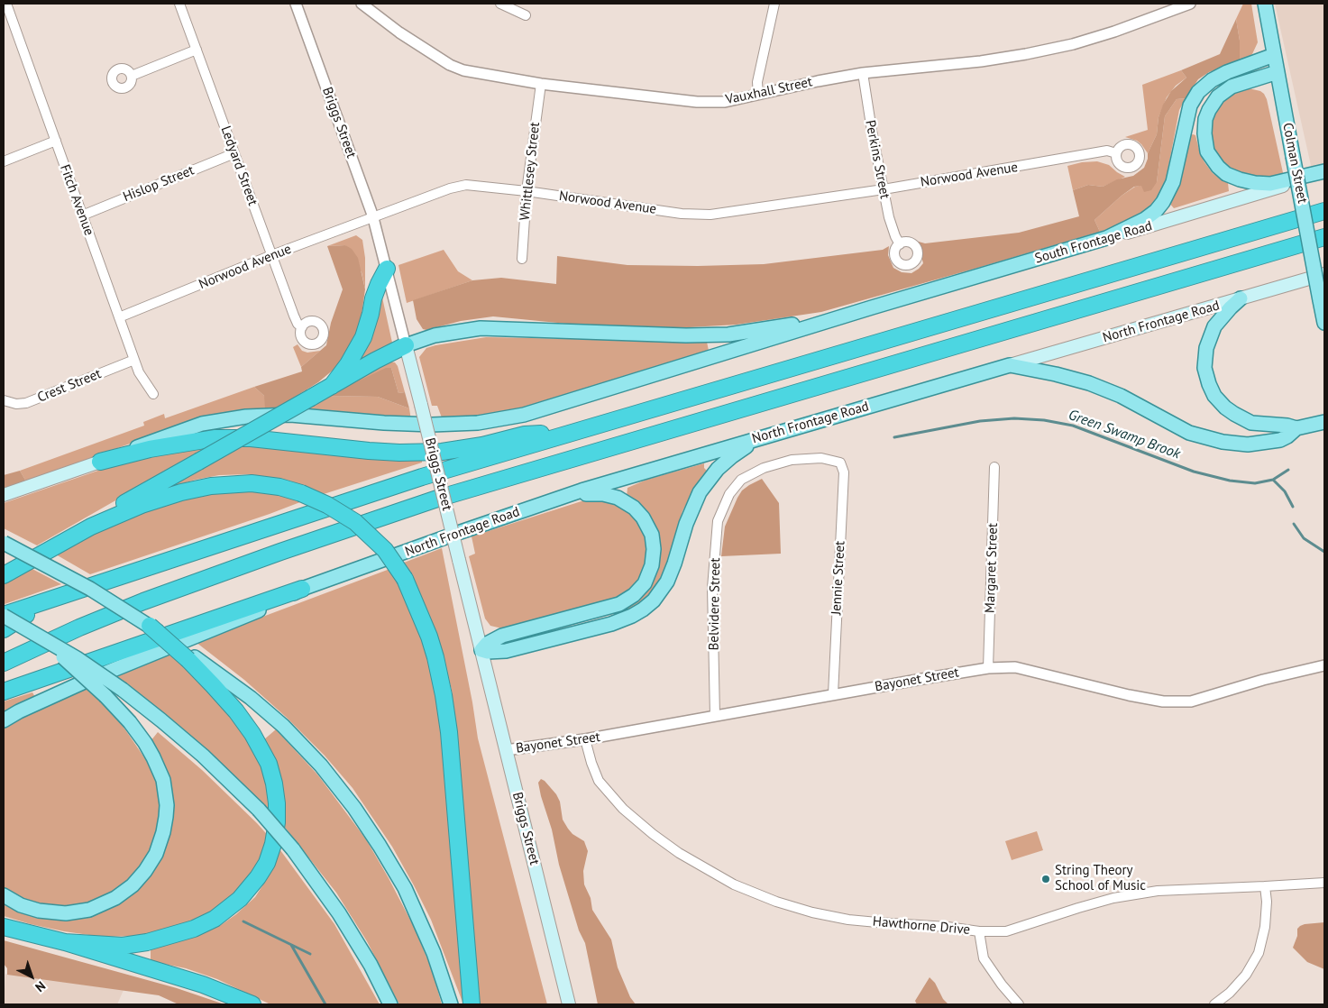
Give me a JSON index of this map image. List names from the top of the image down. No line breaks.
{"streets":{"main road":["Briggs Street","Colman Street","South Frontage Road","North Frontage Road"],"street":["Vauxhall Street","Perkins Street","Ledyard Street","Whittlesey Street","Norwood Avenue","Hislop Street","Fitch Avenue","Crest Street","Margaret Street","Jennie Street","Belvidere Street","Bayonet Street","Hawthorne Drive"]},"crossings":[["Vauxhall Street","Perkins Street"],["Vauxhall Street","Whittlesey Street"],["Briggs Street","Norwood Avenue"],["Briggs Street","Bayonet Street"],["Perkins Street","Norwood Avenue"],["Ledyard Street","Norwood Avenue"],["Ledyard Street","Hislop Street"],["Whittlesey Street","Norwood Avenue"],["Norwood Avenue","Fitch Avenue"],["Hislop Street","Fitch Avenue"],["Fitch Avenue","Crest Street"],["Margaret Street","Bayonet Street"],["Jennie Street","Belvidere Street"],["Jennie Street","Bayonet Street"],["Belvidere Street","Bayonet Street"],["Bayonet Street","Hawthorne Drive"]],"water":["Green Swamp Brook"],"places":["String Theory School of Music"],"north":"bottom right"}
